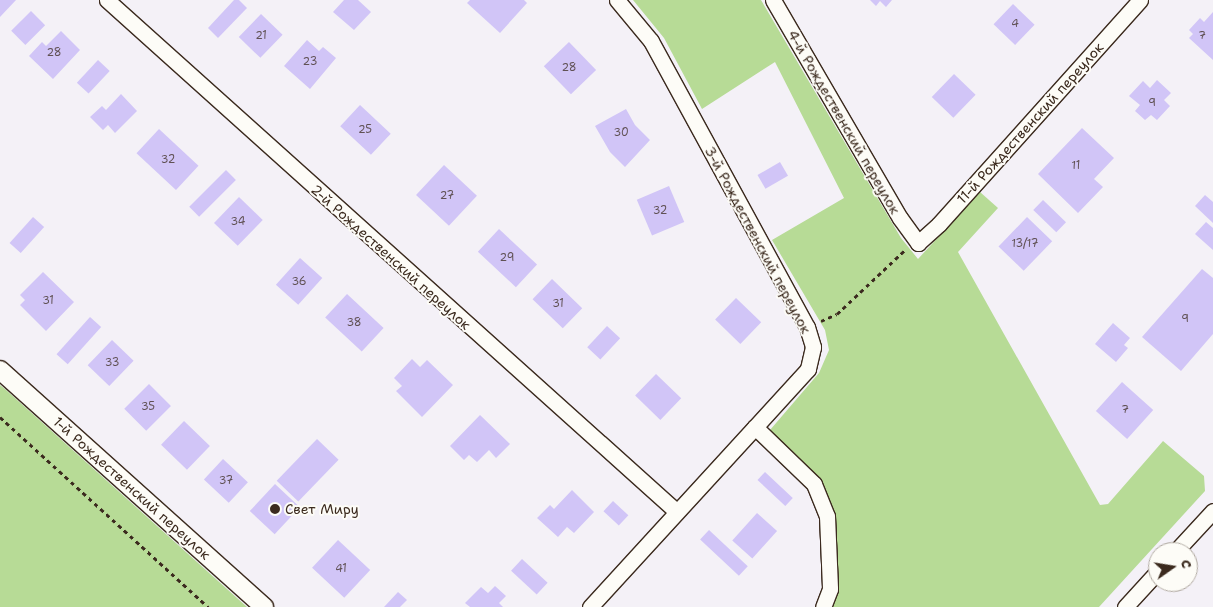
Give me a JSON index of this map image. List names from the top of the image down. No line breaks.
{"streets":{"street":["4-й Рождественский переулок","11-й Рождественский переулок","3-й Рождественский переулок","2-й Рождественский переулок","1-й Рождественский переулок"]},"crossings":[["4-й Рождественский переулок","11-й Рождественский переулок"]],"places":["Свет Миру"],"house_numbers":["4","21","7","28","23","28","9","25","30","32","11","27","32","34","13/17","29","36","31","31","9","38","33","35","7","37","41"],"north":"right"}
